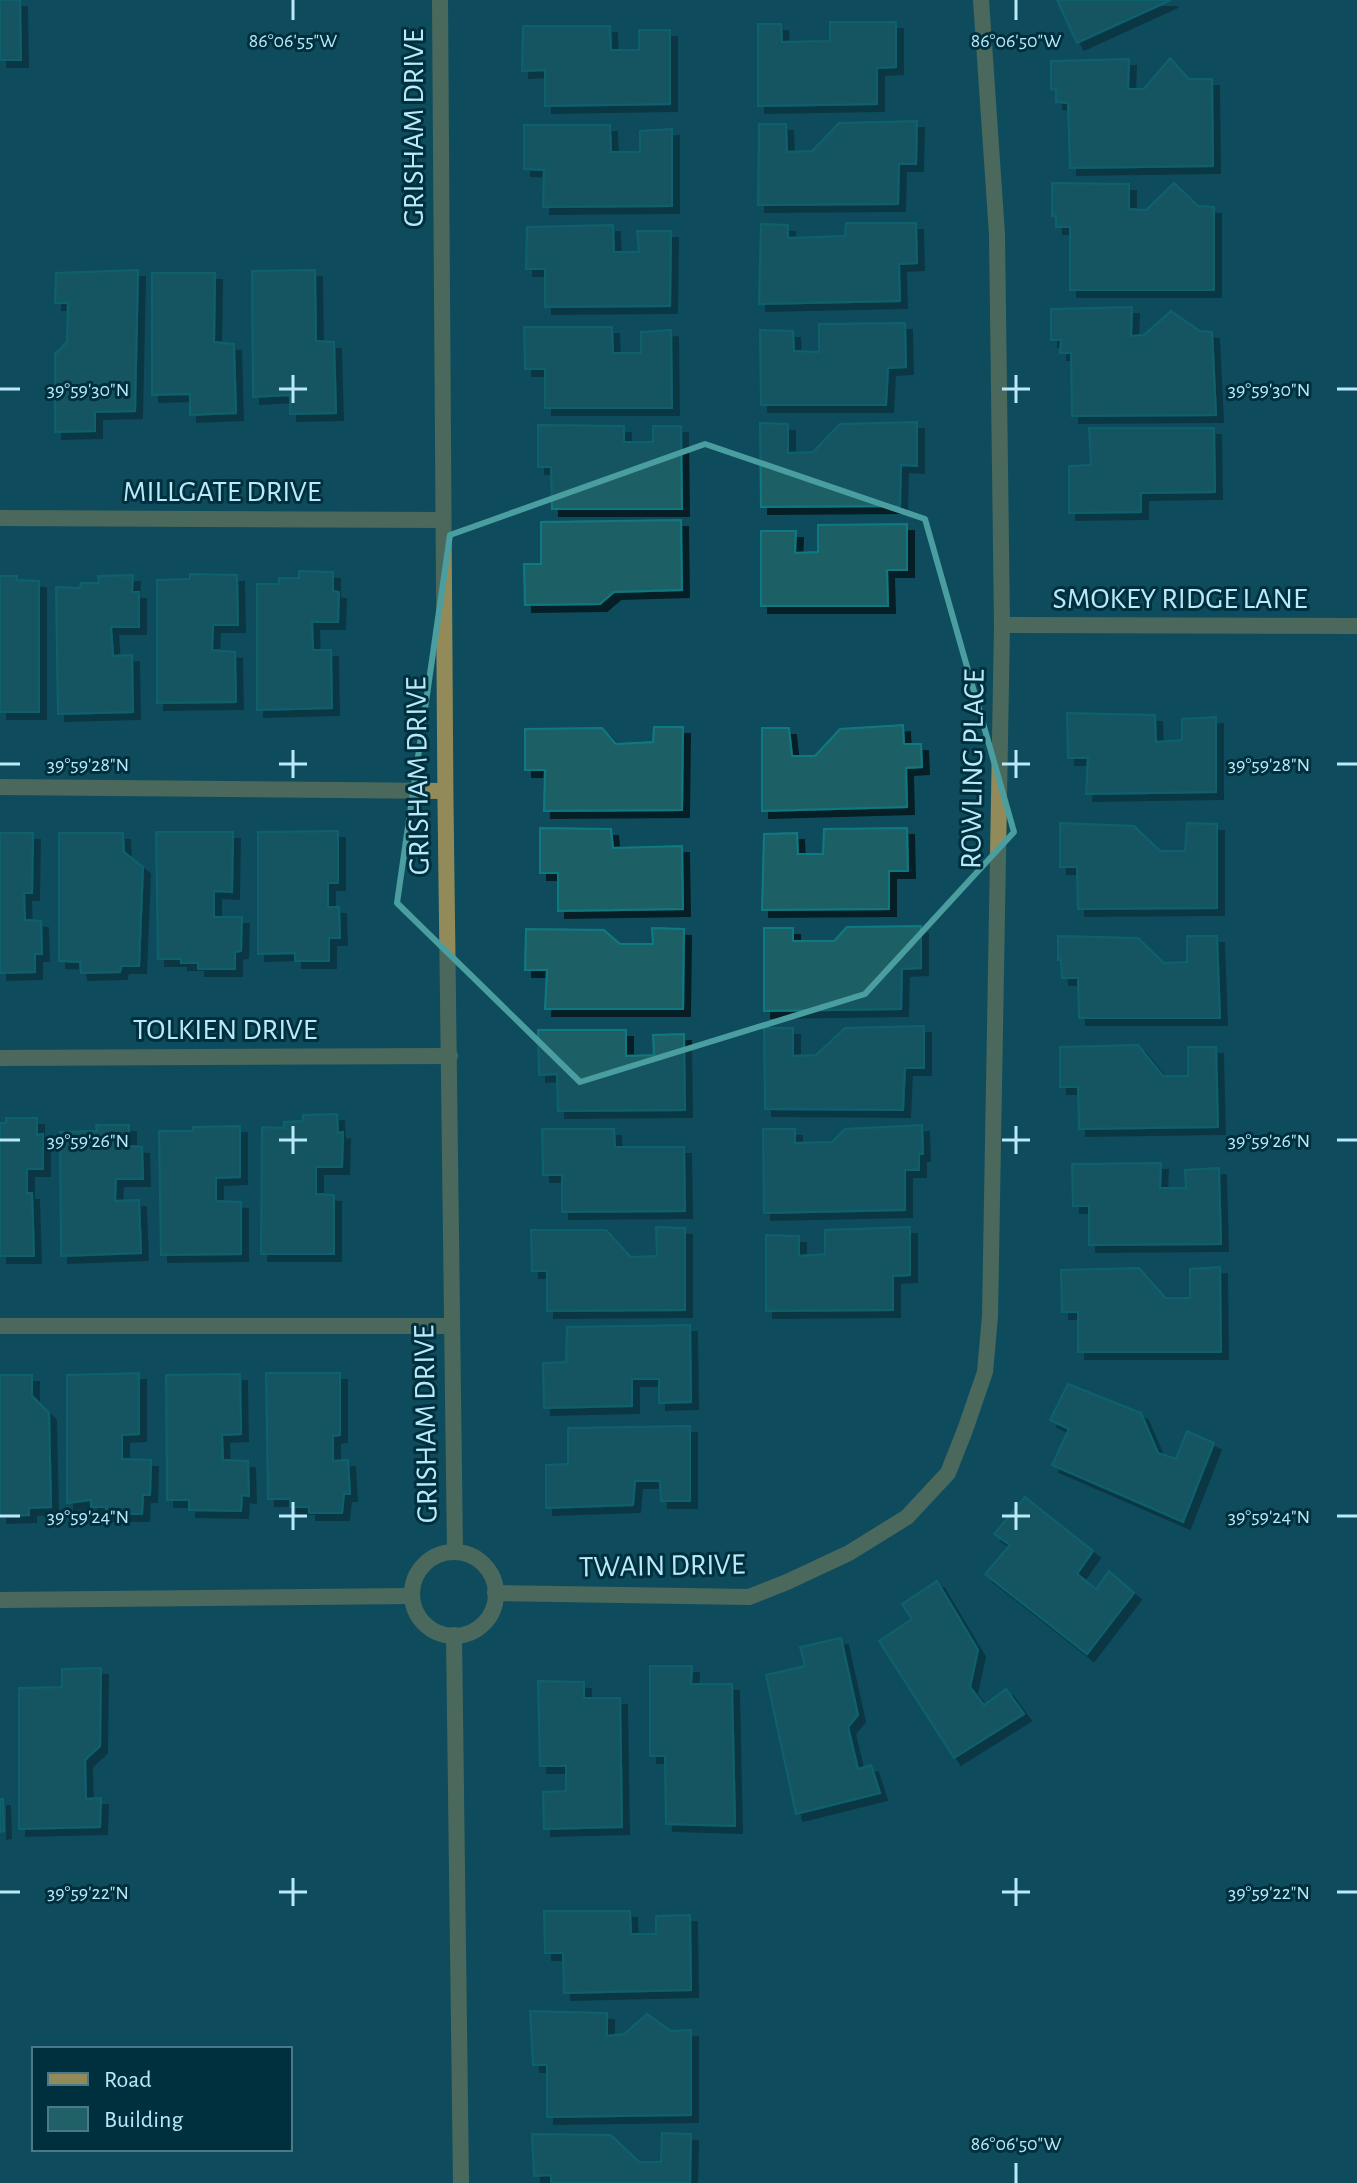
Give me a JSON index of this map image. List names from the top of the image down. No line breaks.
{"streets":{"street":["GRISHAM DRIVE","MILLGATE DRIVE","SMOKEY RIDGE LANE","ROWLING PLACE","TOLKIEN DRIVE","TWAIN DRIVE"]},"crossings":[["GRISHAM DRIVE","MILLGATE DRIVE"],["GRISHAM DRIVE","TOLKIEN DRIVE"],["GRISHAM DRIVE","TWAIN DRIVE"],["SMOKEY RIDGE LANE","ROWLING PLACE"],["ROWLING PLACE","TWAIN DRIVE"]],"legend":["Road","Building"],"coordinates":["86°06'55\"W","86°06'50\"W","39°59'30\"N","39°59'28\"N","39°59'26\"N","39°59'24\"N","39°59'22\"N"]}
